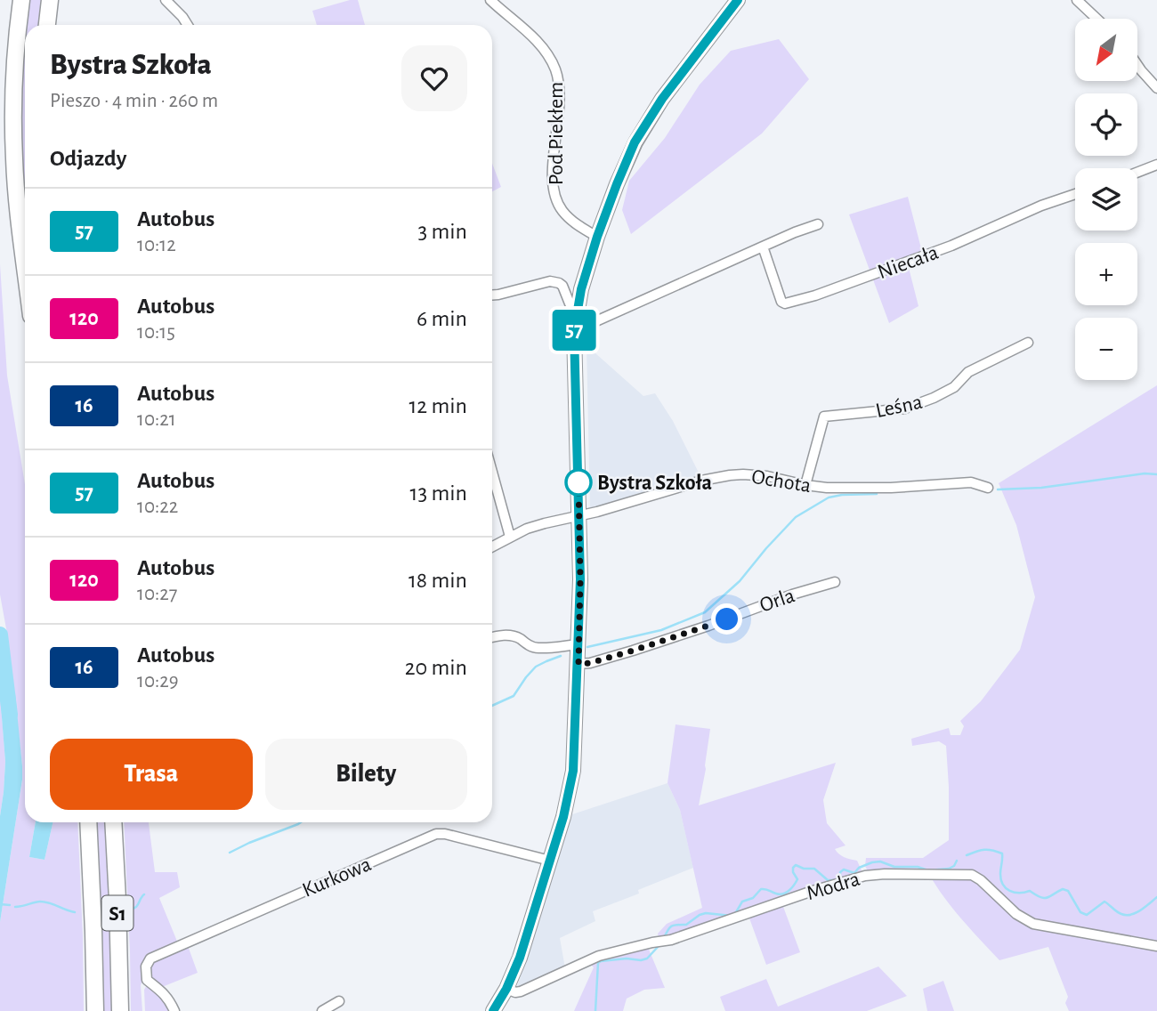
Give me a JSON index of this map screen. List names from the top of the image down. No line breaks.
{"streets":{"highway":["S1"],"street":["Pod Piekłem","Niecała","Leśna","Ochota","Orla","Kurkowa","Modra"]},"crossings":[["Leśna","Ochota"]],"places":["Bystra Szkoła"],"lines":["bus line 57"],"north":"bottom left","page":{"on_map":"57","map_buttons":["+","−"],"heading":[["Bystra Szkoła","Pieszo · 4 min · 260 m"],"Odjazdy"],"list":[{"mark":"57","name":"Autobus","note":"10:12","value":"3 min"},{"mark":"120","name":"Autobus","note":"10:15","value":"6 min"},{"mark":"16","name":"Autobus","note":"10:21","value":"12 min"},{"mark":"57","name":"Autobus","note":"10:22","value":"13 min"},{"mark":"120","name":"Autobus","note":"10:27","value":"18 min"},{"mark":"16","name":"Autobus","note":"10:29","value":"20 min"}],"buttons":["Trasa","Bilety"]}}
